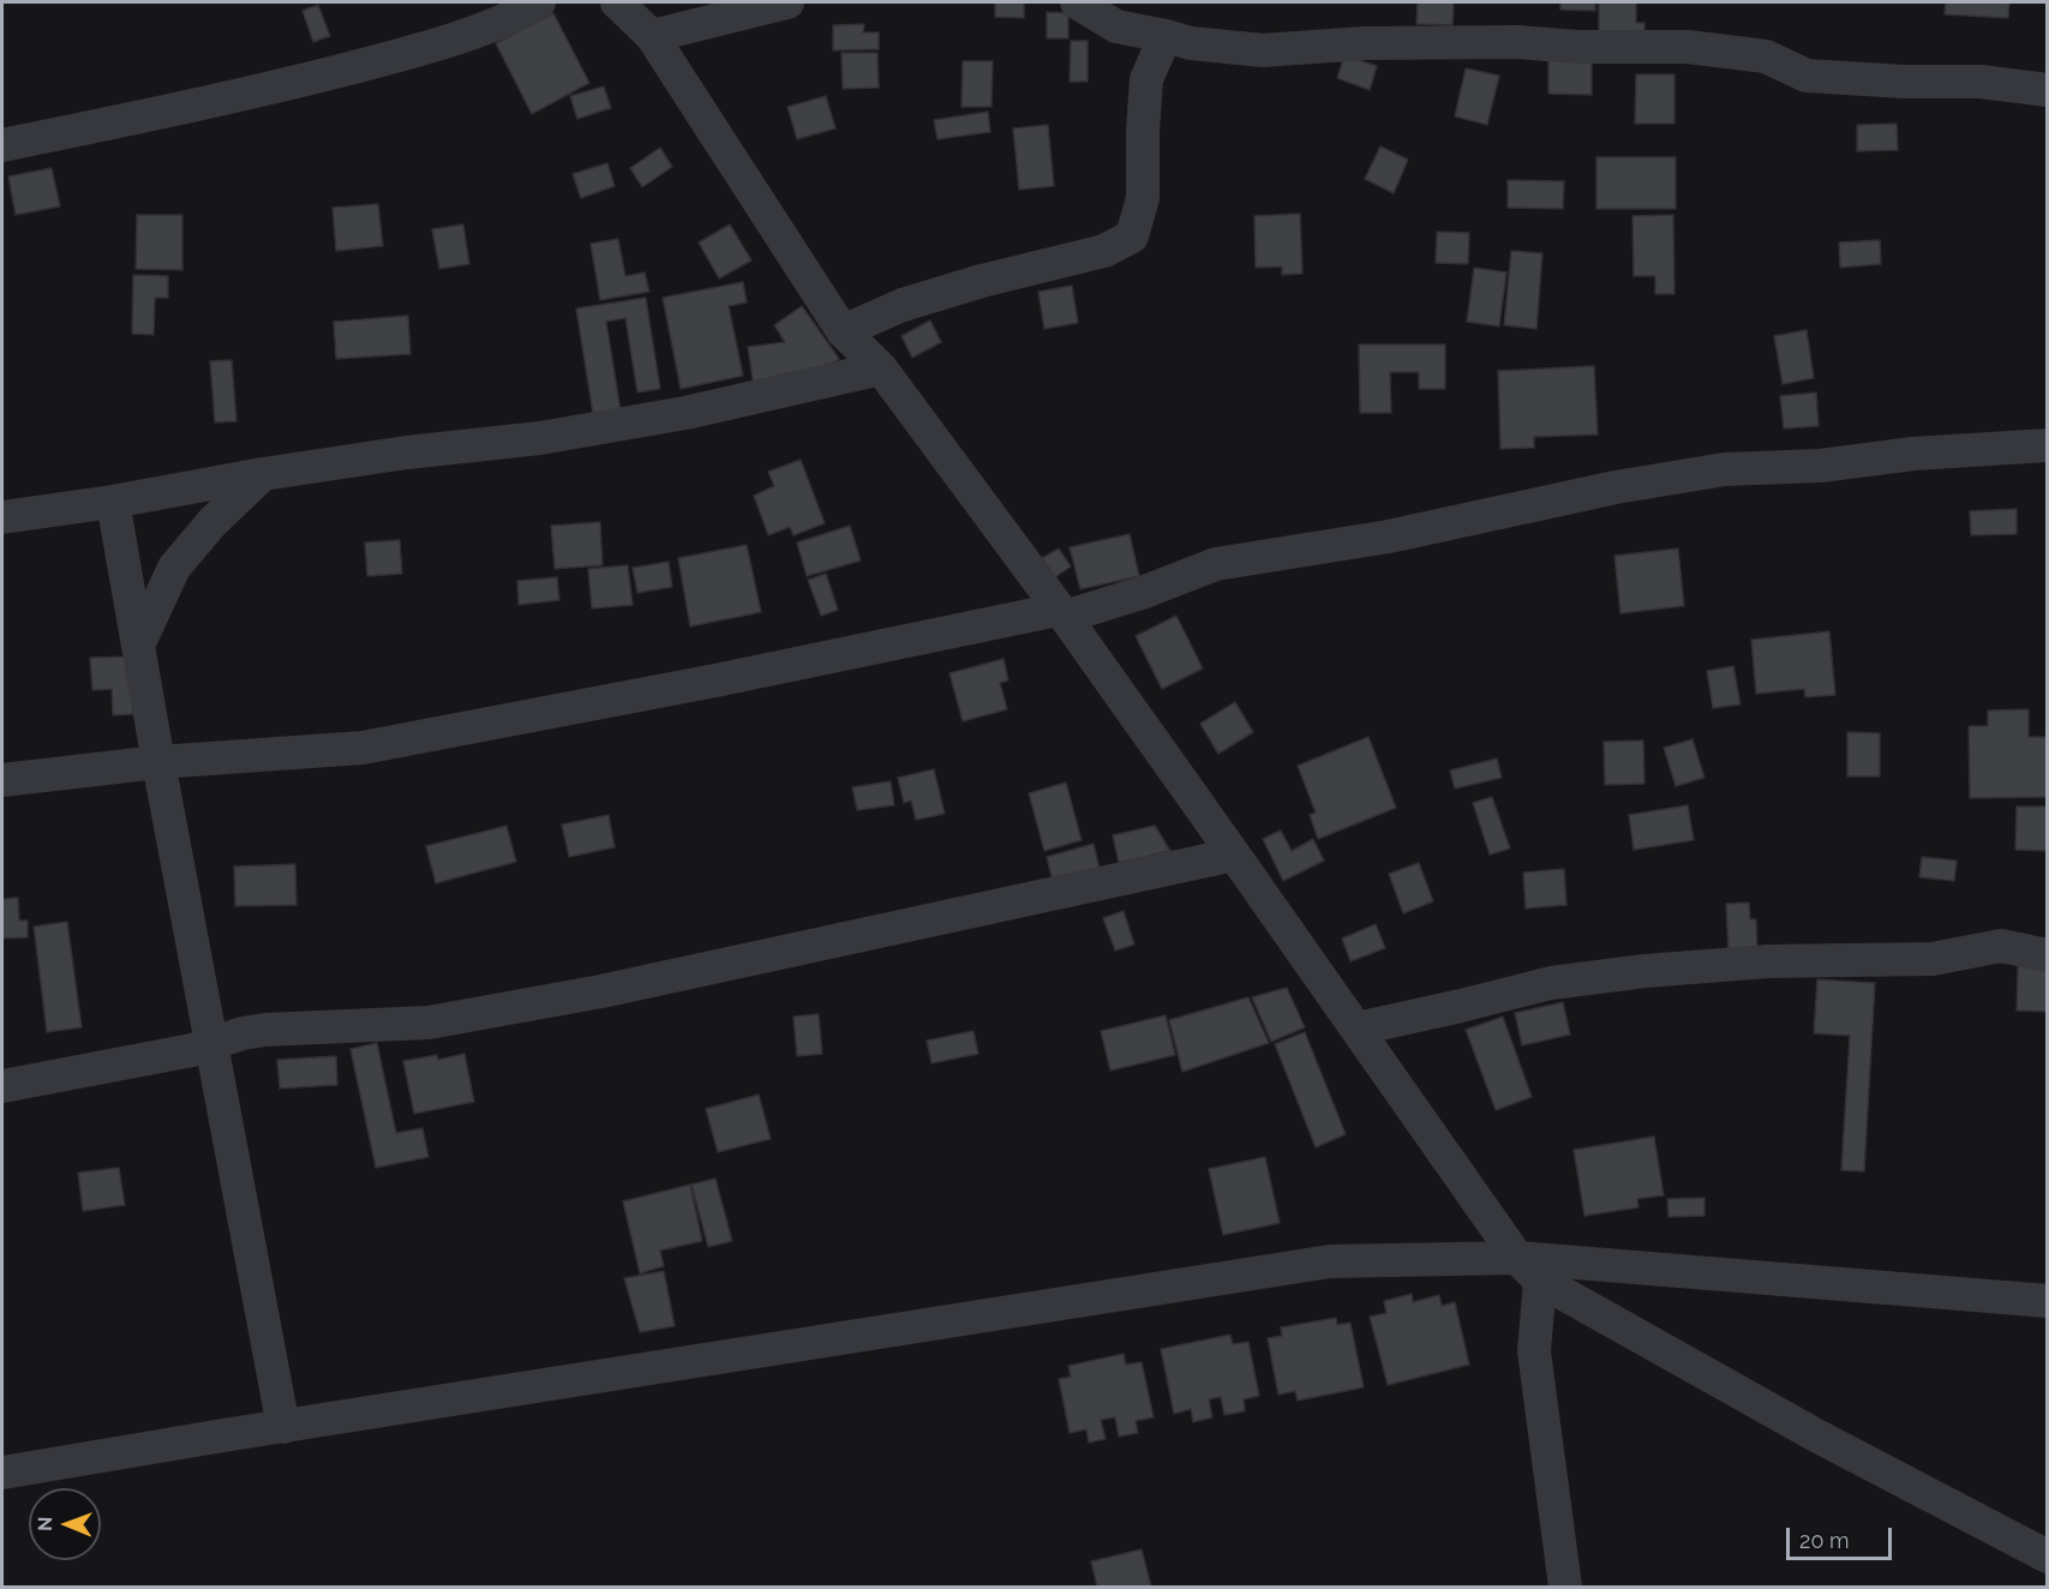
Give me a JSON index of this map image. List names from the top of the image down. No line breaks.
{"scale_bar":"20 m","north":"left"}
